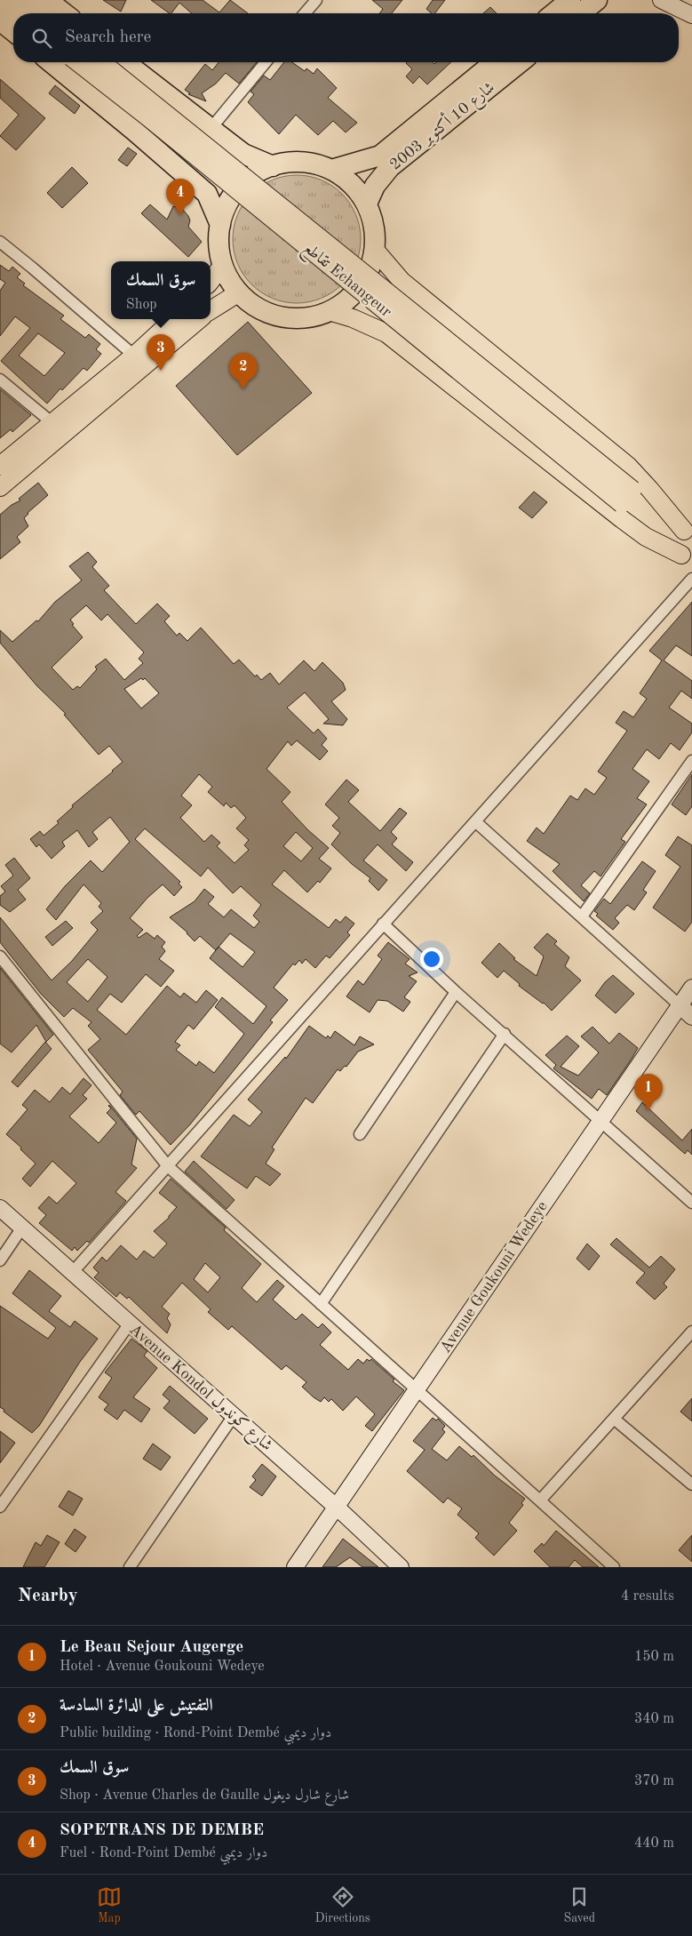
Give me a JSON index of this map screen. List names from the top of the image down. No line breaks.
{"streets":{"highway":["شارع 10 أكتوبر 2003"],"main road":["تقاطع Echangeur"],"street":["Avenue Goukouni Wedeye","Avenue Kondol شارع كوندول"]},"crossings":[["Avenue Goukouni Wedeye","Avenue Kondol شارع كوندول"]],"page":{"search":"Search here","pins":["4","3","2","1"],"popup":["سوق السمك","Shop"],"heading":["Nearby","4 results"],"list":[{"mark":"1","name":"Le Beau Sejour Augerge","note":"Hotel · Avenue Goukouni Wedeye","value":"150 m"},{"mark":"2","name":"التفتيش على الدائرة السادسة","note":"Public building · Rond-Point Dembé دوار ديمبي","value":"340 m"},{"mark":"3","name":"سوق السمك","note":"Shop · Avenue Charles de Gaulle شارع شارل ديغول","value":"370 m"},{"mark":"4","name":"SOPETRANS DE DEMBE","note":"Fuel · Rond-Point Dembé دوار ديمبي","value":"440 m"}],"nav":["Map","Directions","Saved"]}}
